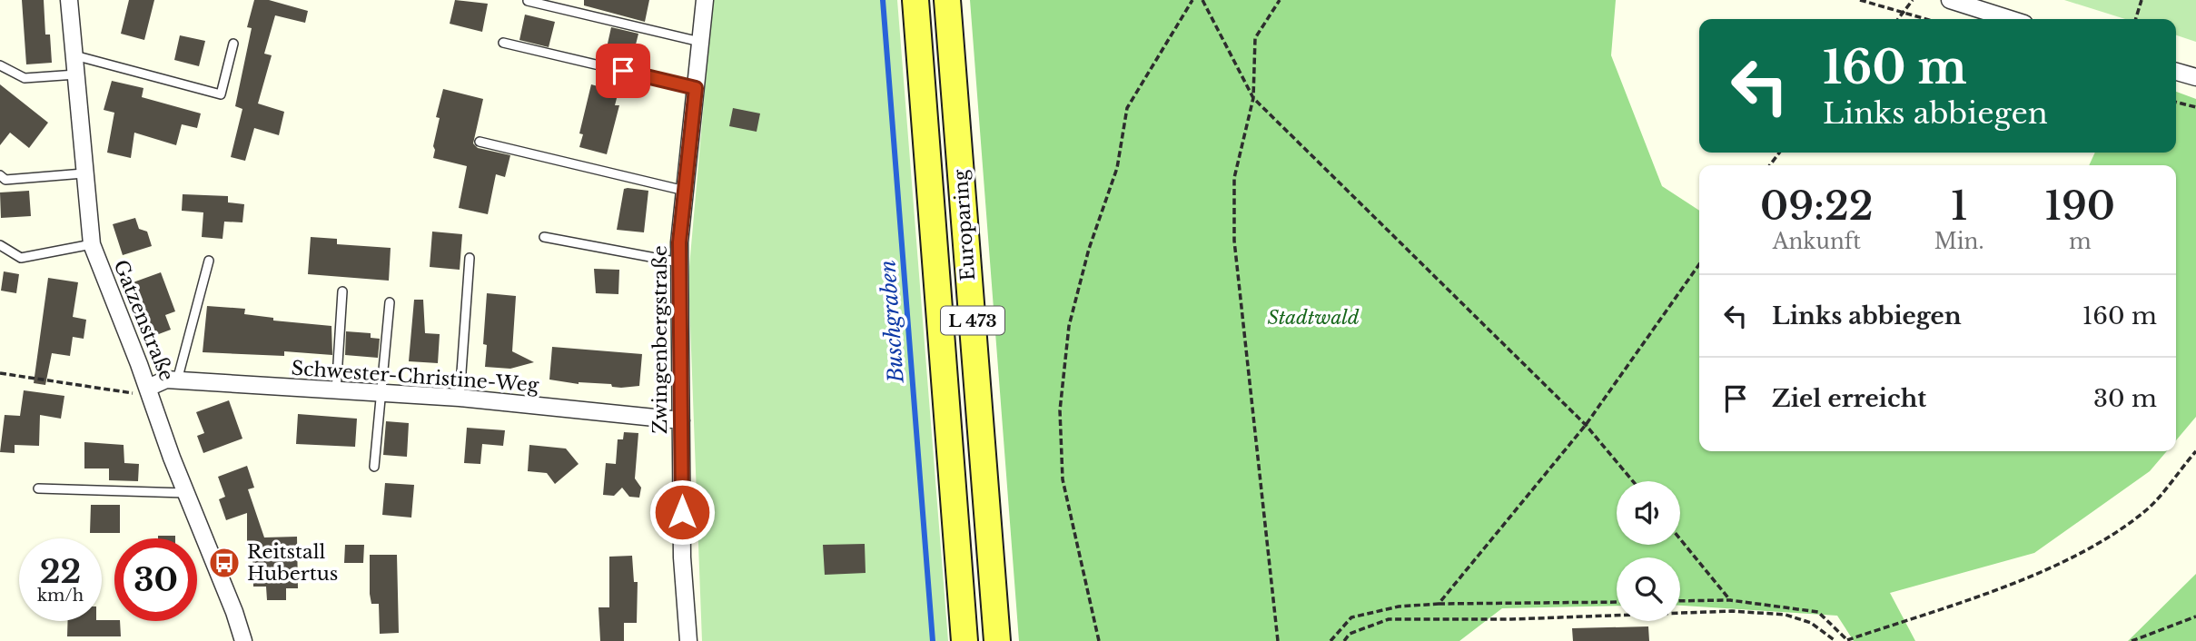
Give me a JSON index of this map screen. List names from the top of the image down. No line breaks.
{"streets":{"main road":["Europaring","L 473"],"street":["Gatzenstraße","Zwingenbergstraße","Schwester-Christine-Weg"]},"crossings":[["Gatzenstraße","Schwester-Christine-Weg"],["Zwingenbergstraße","Schwester-Christine-Weg"]],"water":["Buschgraben"],"parks":["Stadtwald"],"places":{"bus stop":["Reitstall Hubertus"]},"page":{"turn":["160 m","Links abbiegen"],"eta":["09:22","Ankunft","1","Min.","190","m"],"list":[{"name":"Links abbiegen","value":"160 m"},{"name":"Ziel erreicht","value":"30 m"}],"speed":"22 km/h","limit":"30"}}
